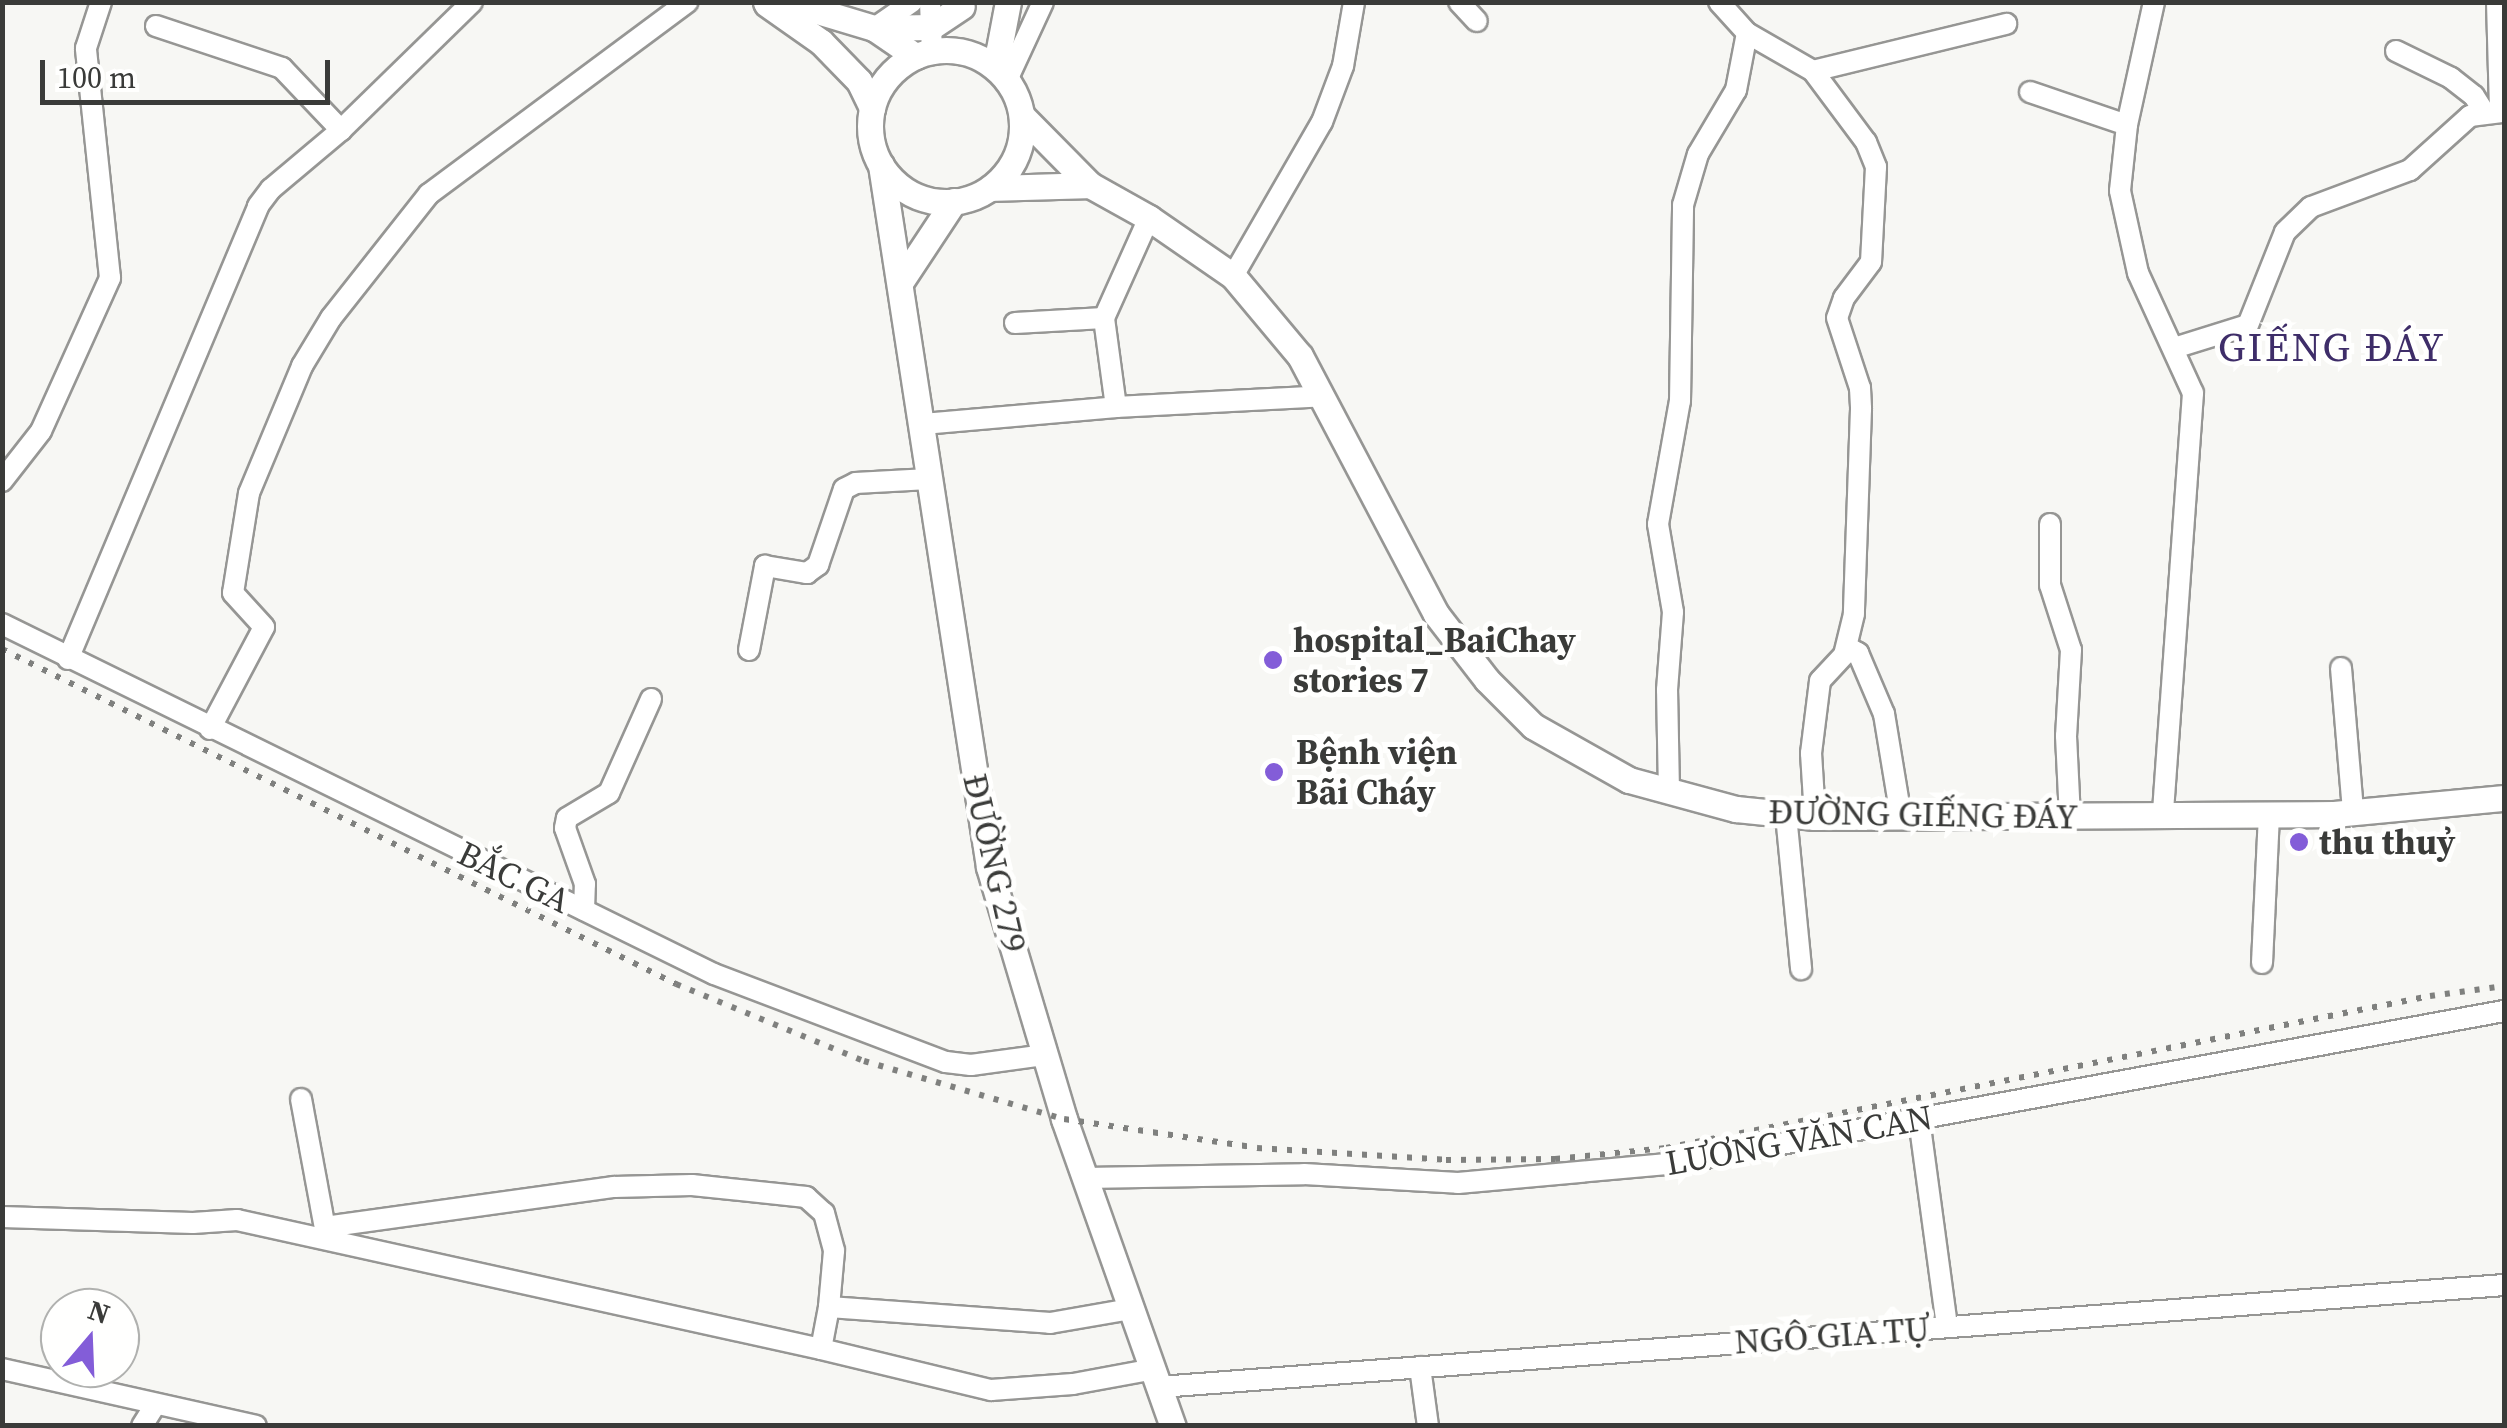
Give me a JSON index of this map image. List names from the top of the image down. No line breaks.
{"streets":{"main road":["ĐƯỜNG GIẾNG ĐÁY","ĐƯỜNG 279"],"street":["BẮC GA","LƯƠNG VĂN CAN","NGÔ GIA TỰ"]},"crossings":[["ĐƯỜNG GIẾNG ĐÁY","ĐƯỜNG 279"],["ĐƯỜNG 279","BẮC GA"],["ĐƯỜNG 279","LƯƠNG VĂN CAN"],["ĐƯỜNG 279","NGÔ GIA TỰ"]],"districts":["GIẾNG ĐÁY"],"places":["hospital_BaiChay stories 7","Bệnh viện Bãi Cháy","thu thuỷ"],"scale_bar":"100 m","north":"top"}
